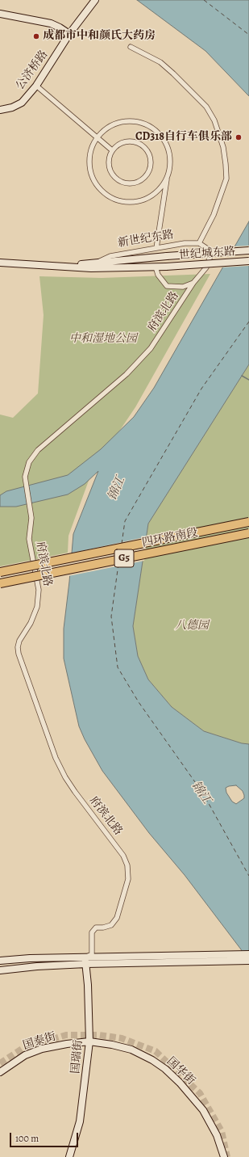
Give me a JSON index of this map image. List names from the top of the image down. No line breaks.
{"streets":{"highway":["四环路南段","G5"],"street":["公济桥路","新世纪东路","世纪城东路","府滨北路","国泰街","国瑞街","国华街"]},"crossings":[["新世纪东路","世纪城东路"],["新世纪东路","府滨北路"],["府滨北路","国瑞街"],["国泰街","国瑞街"],["国泰街","国华街"],["国瑞街","国华街"]],"water":["锦江"],"parks":["中和湿地公园","八德园"],"places":["成都市中和颜氏大药房","CD318自行车俱乐部"],"scale_bar":"100 m"}
